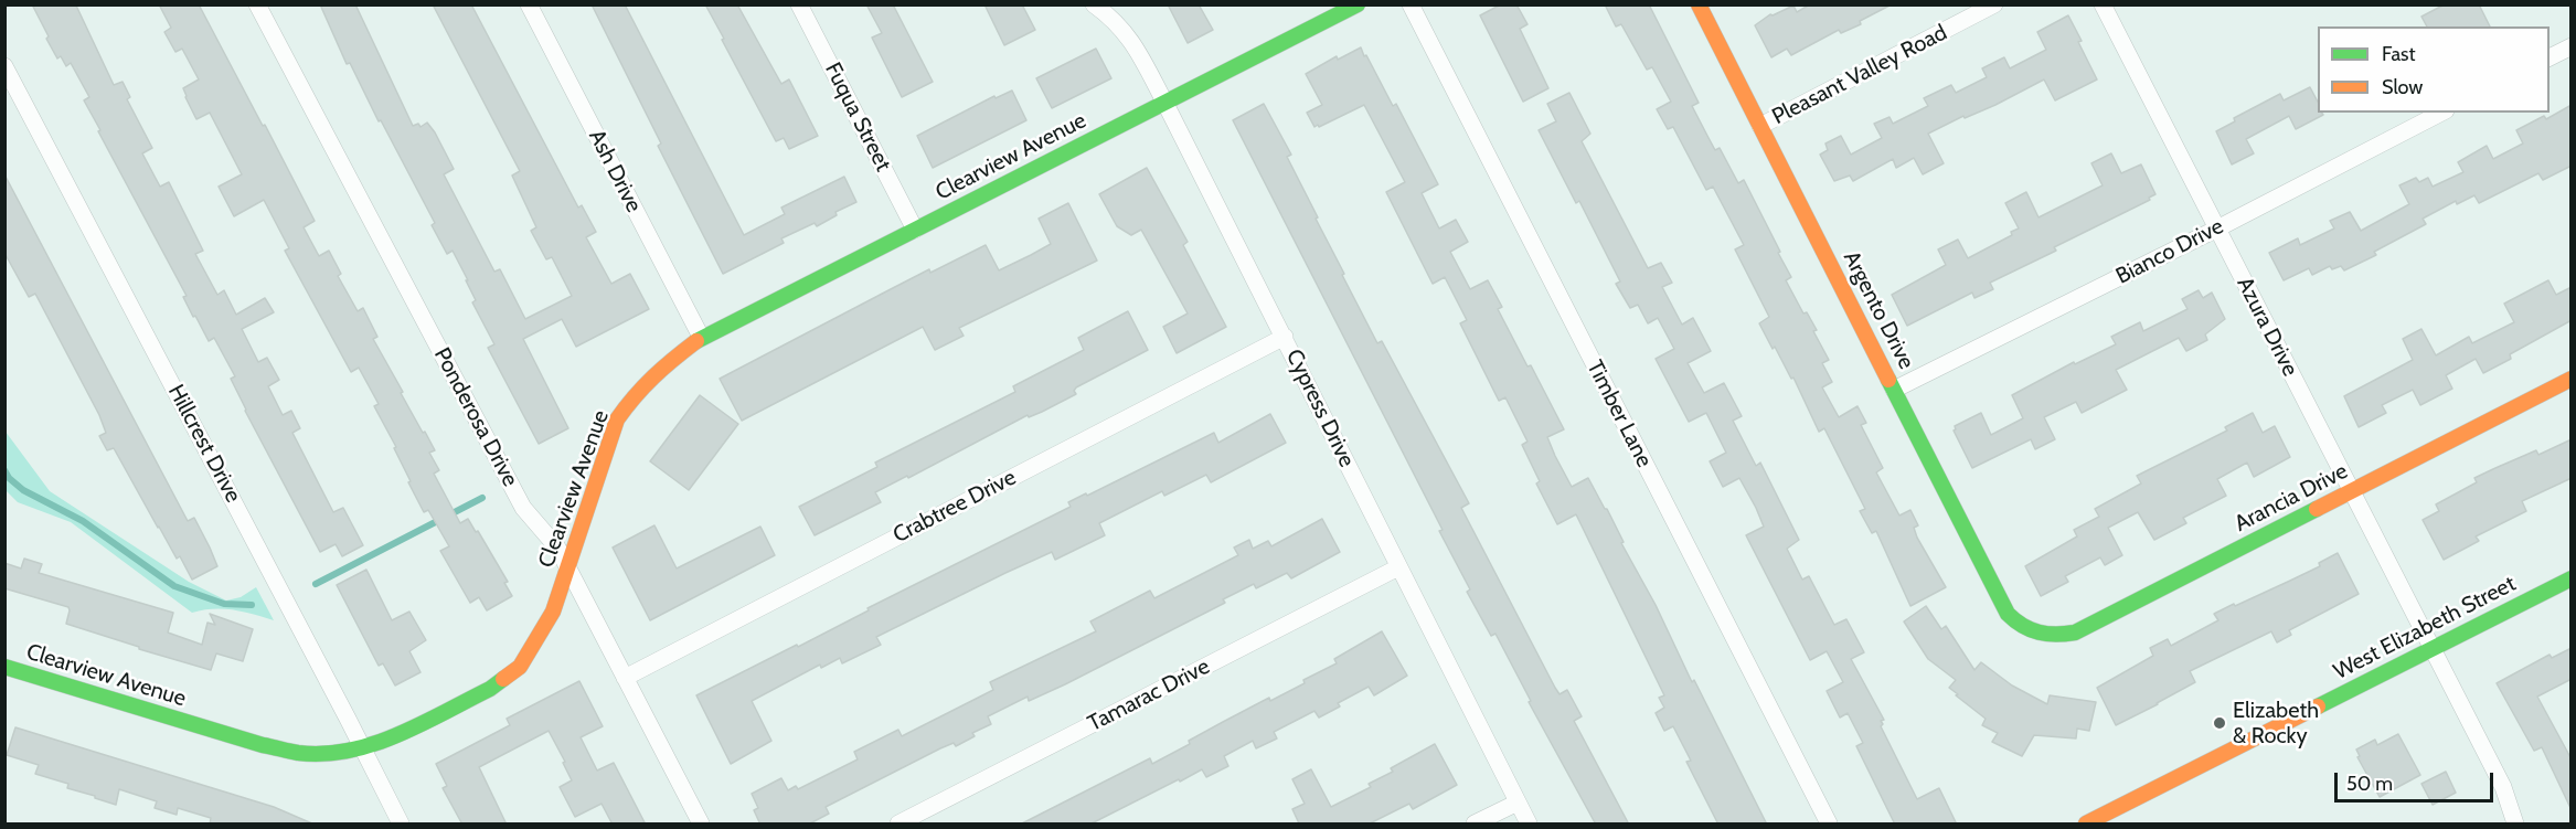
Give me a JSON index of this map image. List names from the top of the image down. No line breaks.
{"streets":{"street":["Pleasant Valley Road","Fuqua Street","Clearview Avenue","Ash Drive","Bianco Drive","Argento Drive","Azura Drive","Cypress Drive","Timber Lane","Ponderosa Drive","Hillcrest Drive","Arancia Drive","Crabtree Drive","West Elizabeth Street","Tamarac Drive"]},"crossings":[["Pleasant Valley Road","Argento Drive"],["Fuqua Street","Clearview Avenue"],["Clearview Avenue","Ash Drive"],["Clearview Avenue","Cypress Drive"],["Clearview Avenue","Ponderosa Drive"],["Clearview Avenue","Hillcrest Drive"],["Bianco Drive","Argento Drive"],["Bianco Drive","Azura Drive"],["Argento Drive","Arancia Drive"],["Azura Drive","Arancia Drive"],["Azura Drive","West Elizabeth Street"],["Cypress Drive","Crabtree Drive"],["Cypress Drive","Tamarac Drive"],["Ponderosa Drive","Crabtree Drive"]],"places":["Elizabeth & Rocky"],"legend":["Fast","Slow"],"scale_bar":"50 m"}
